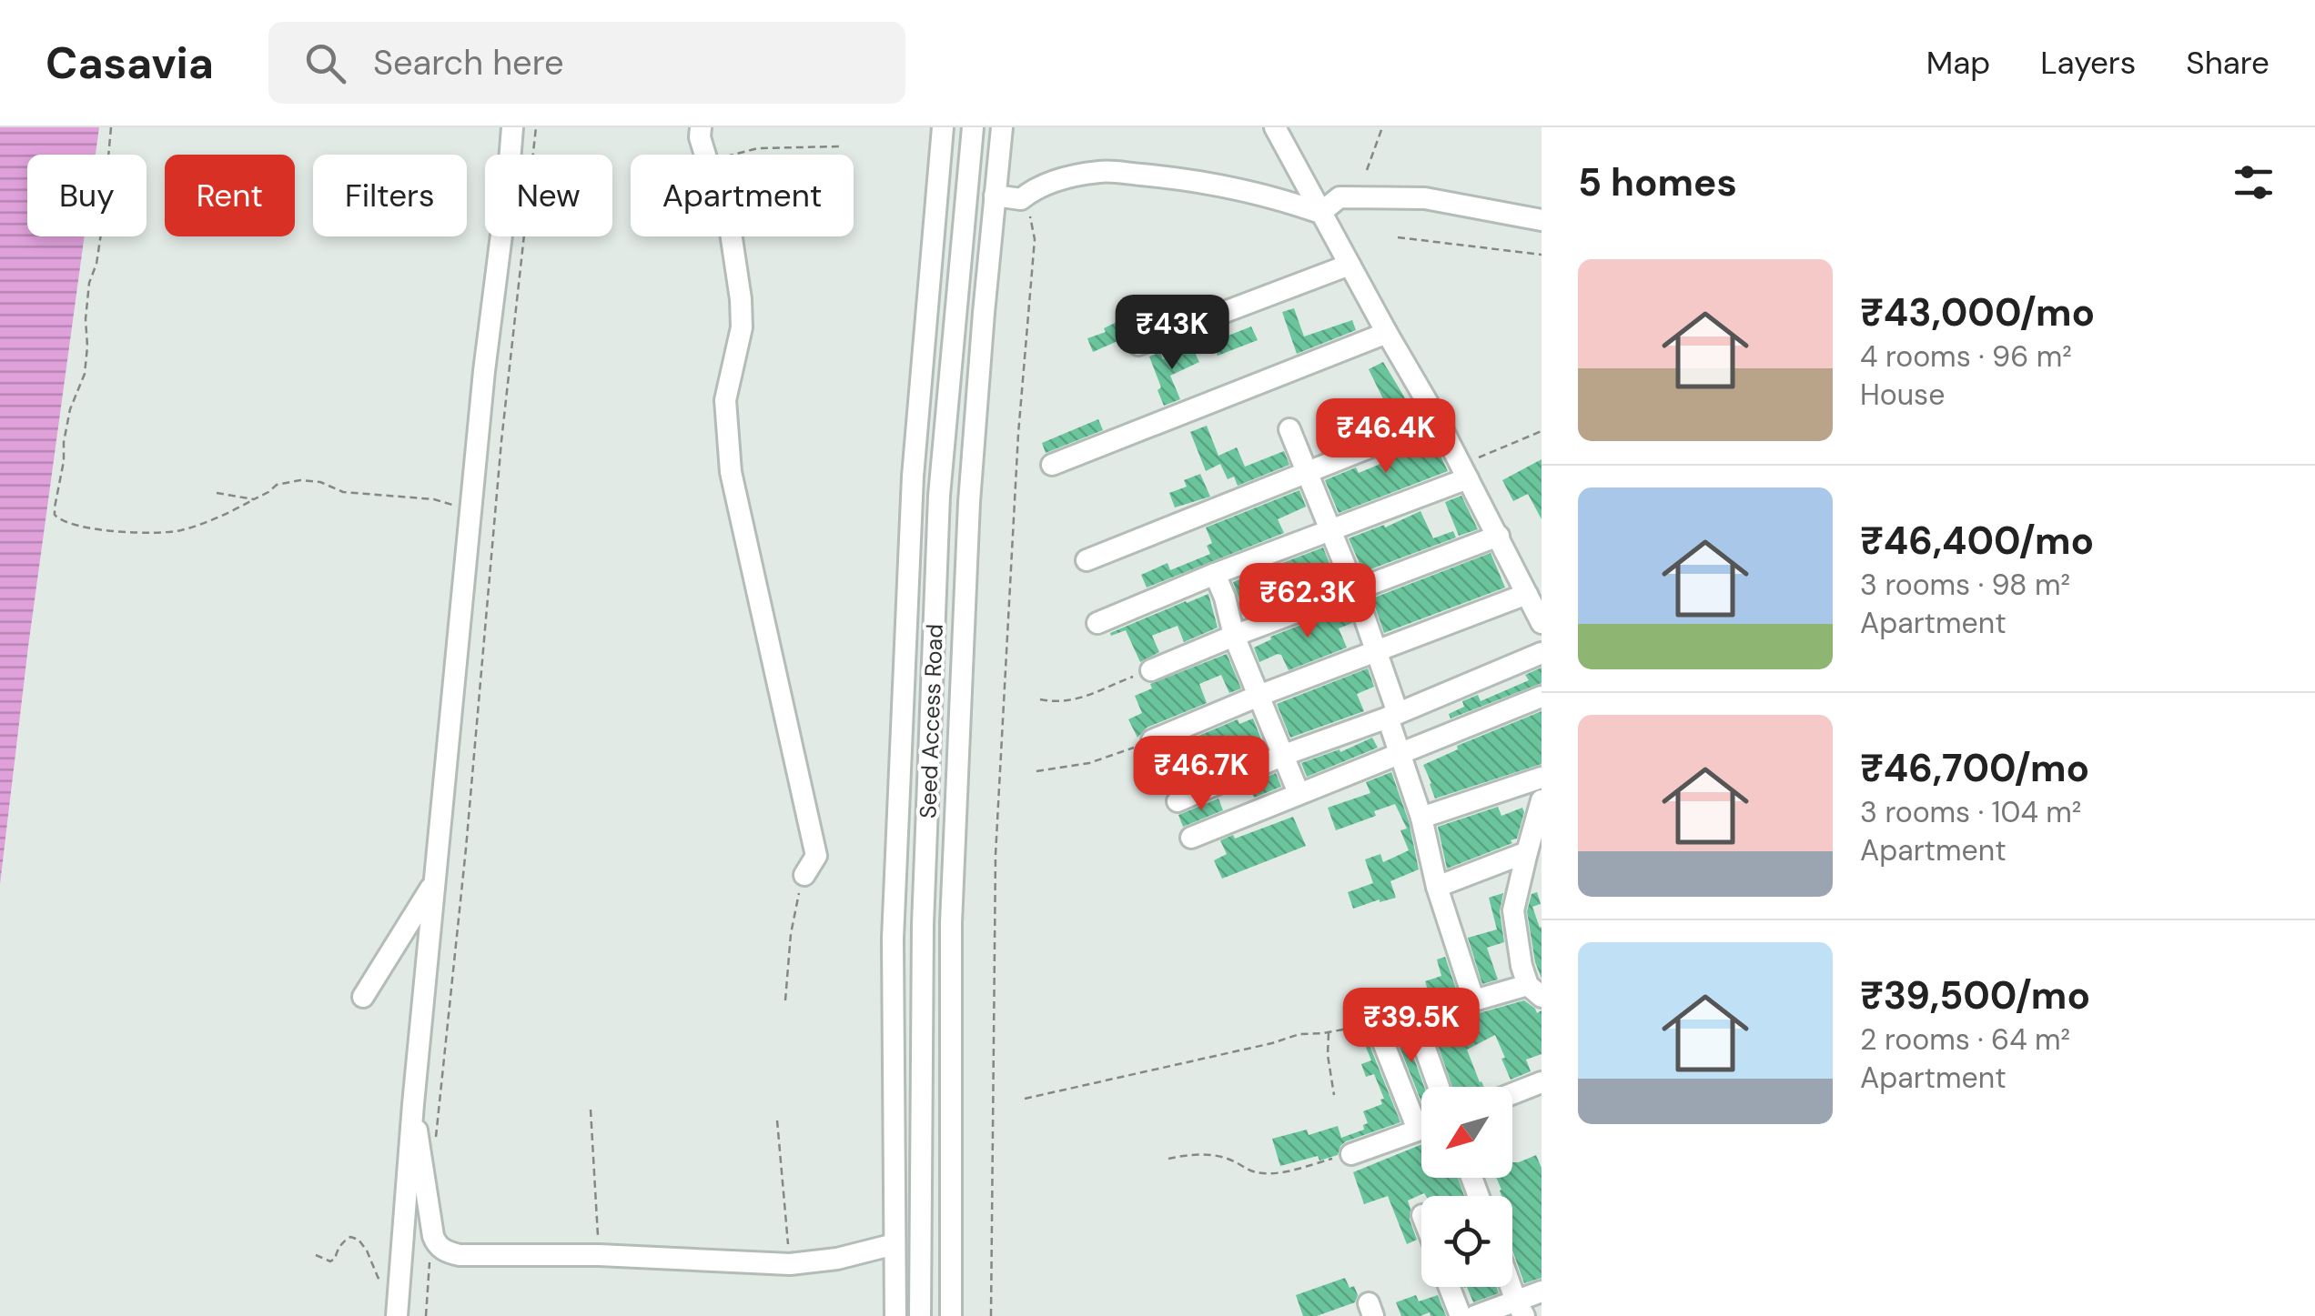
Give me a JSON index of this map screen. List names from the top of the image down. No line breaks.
{"streets":{"street":["Seed Access Road"]},"north":"bottom left","page":{"header":"Casavia","search":"Search here","nav":["Map","Layers","Share"],"heading":"5 homes","chip":["Buy","Rent","Filters","New","Apartment"],"list":[{"name":"₹43,000/mo","note":"4 rooms · 96 m² · House"},{"name":"₹46,400/mo","note":"3 rooms · 98 m² · Apartment"},{"name":"₹46,700/mo","note":"3 rooms · 104 m² · Apartment"},{"name":"₹39,500/mo","note":"2 rooms · 64 m² · Apartment"}],"price":["₹43K","₹46.4K","₹62.3K","₹46.7K","₹39.5K"]}}
